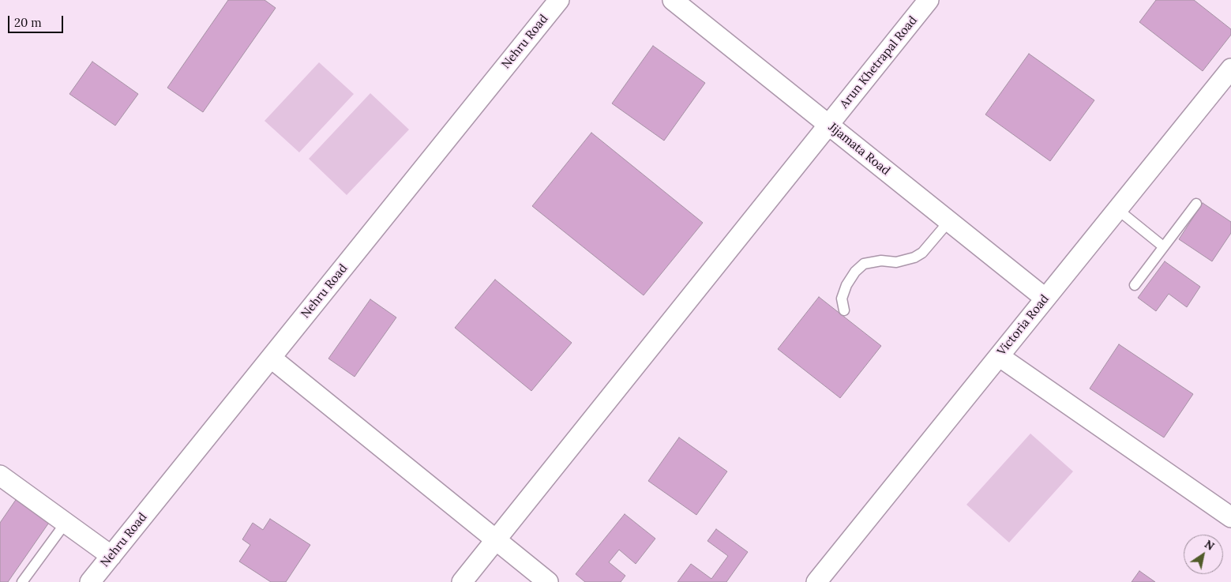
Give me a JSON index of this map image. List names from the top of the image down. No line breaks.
{"streets":{"street":["Nehru Road","Arun Khetrapal Road","Jijamata Road","Victoria Road"]},"crossings":[["Arun Khetrapal Road","Jijamata Road"],["Jijamata Road","Victoria Road"]],"scale_bar":"20 m","north":"top right"}
